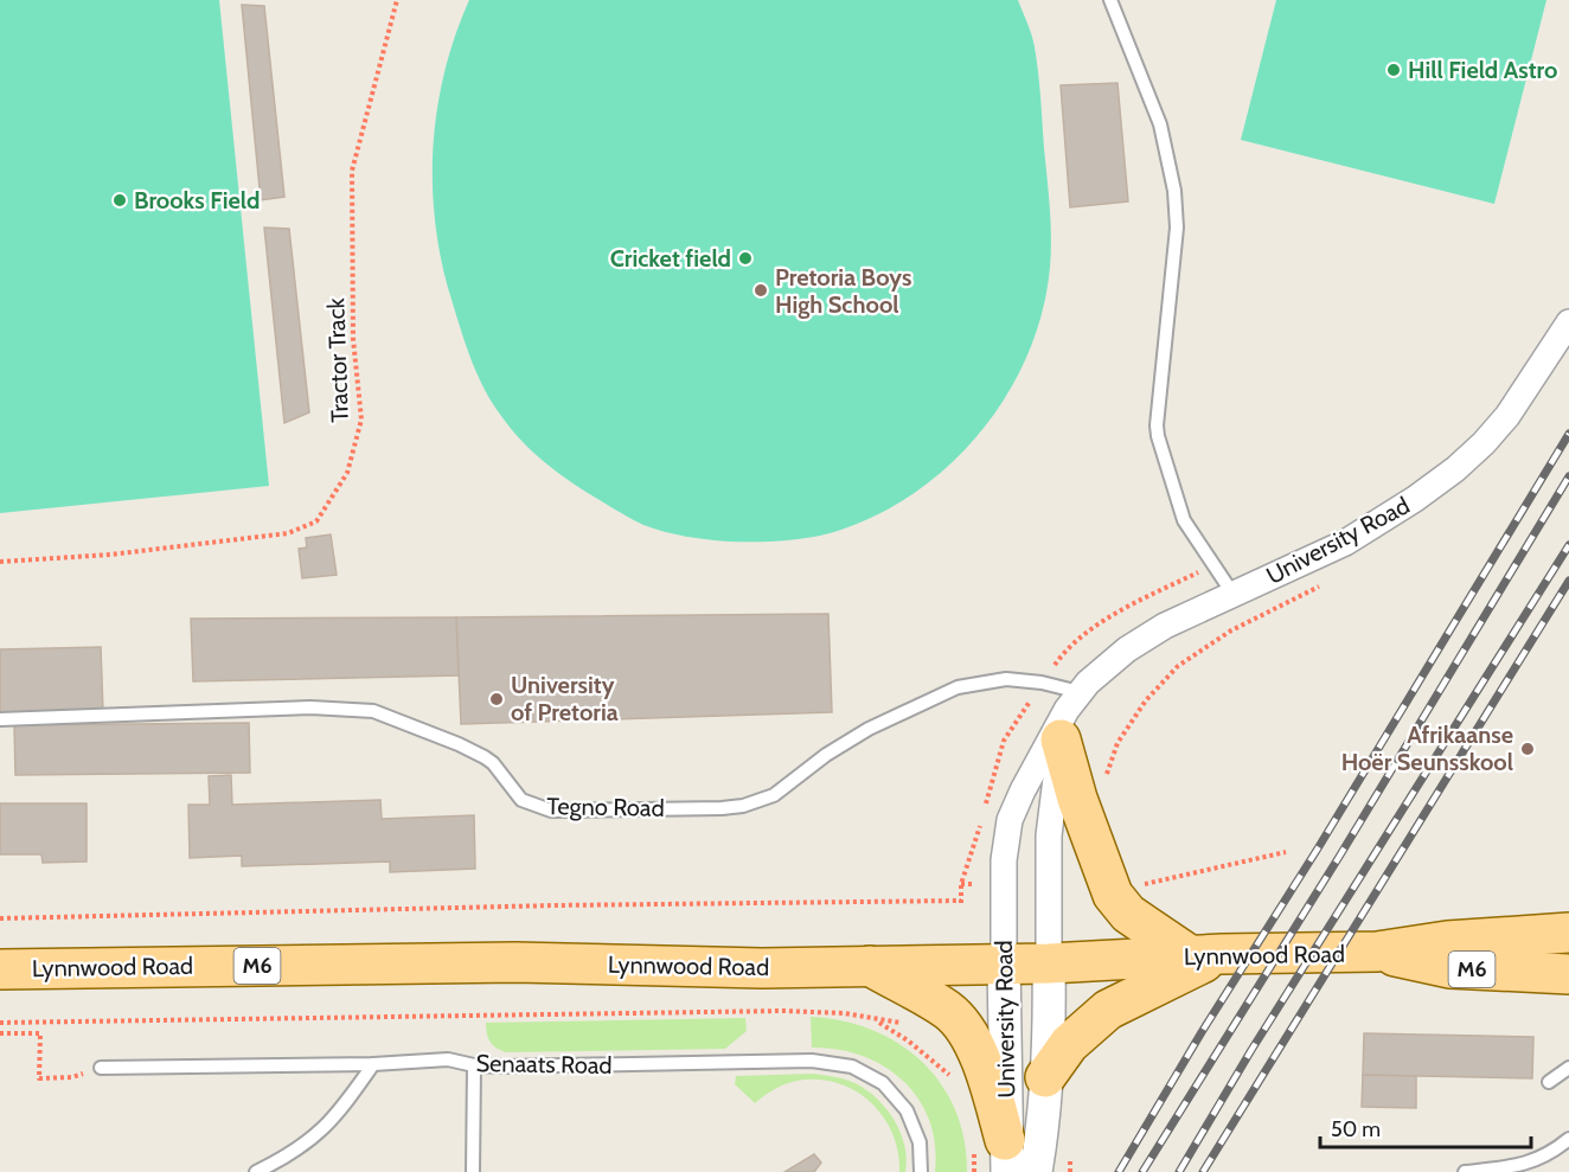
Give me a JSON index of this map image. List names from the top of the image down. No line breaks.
{"streets":{"main road":["Lynnwood Road","M6"],"street":["University Road"],"lane":["Tegno Road","Senaats Road"],"path":["Tractor Track"]},"crossings":[["University Road","Tegno Road"],["University Road","Lynnwood Road"]],"places":["Hill Field Astro","Brooks Field","Cricket field","Pretoria Boys High School","University of Pretoria","Afrikaanse Hoër Seunsskool"],"scale_bar":"50 m"}
